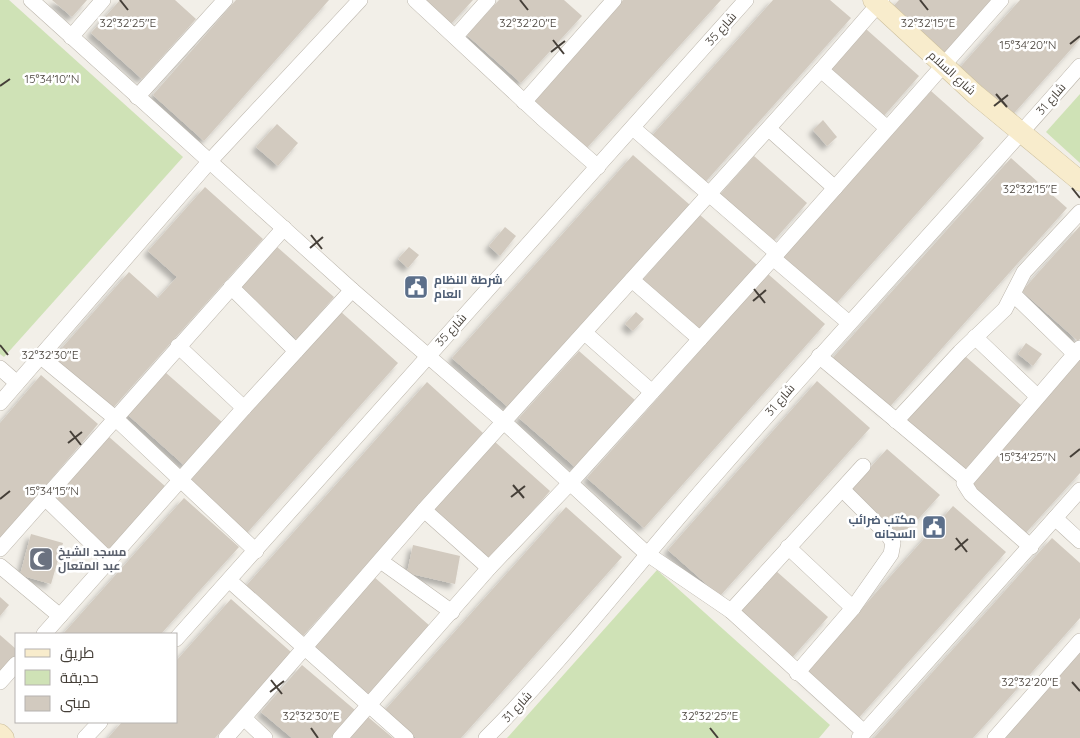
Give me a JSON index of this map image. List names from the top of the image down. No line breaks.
{"streets":{"street":["شارع 35","شارع السلام","شارع 31"]},"crossings":[["شارع السلام","شارع 31"]],"places":{"public building":["شرطة النظام العام","مكتب ضرائب السجانه"],"mosque":["مسجد الشيخ عبد المتعال"]},"legend":["طريق","حديقة","مبنى"],"coordinates":["32°32'25\"E","32°32'20\"E","32°32'15\"E","15°34'20\"N","15°34'10\"N","32°32'30\"E","15°34'25\"N","15°34'15\"N"]}
